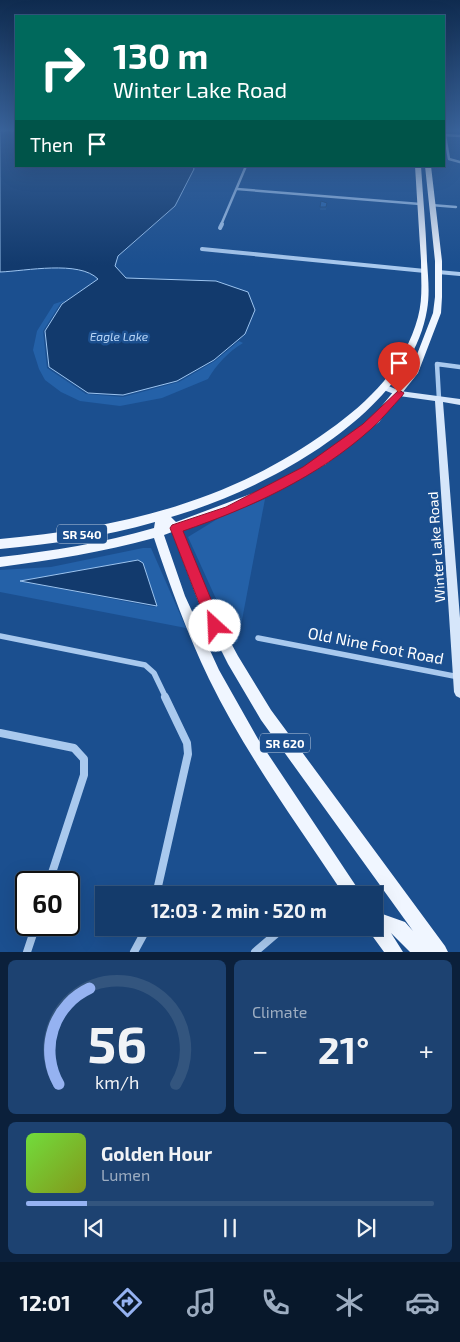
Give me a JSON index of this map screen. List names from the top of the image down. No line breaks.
{"streets":{"main road":["SR 540","SR 620"],"street":["Winter Lake Road","Old Nine Foot Road"]},"crossings":[["SR 540","SR 620"],["Winter Lake Road","Old Nine Foot Road"]],"water":["Eagle Lake"],"page":{"turn":["130 m","Winter Lake Road"],"then":"Then","limit":"60","trip":"12:03 · 2 min · 520 m","tile":"Climate","heat":["−","21°","+"],"song":["Golden Hour","Lumen"],"tabs":"12:01","gauge":["56","km/h"]}}
